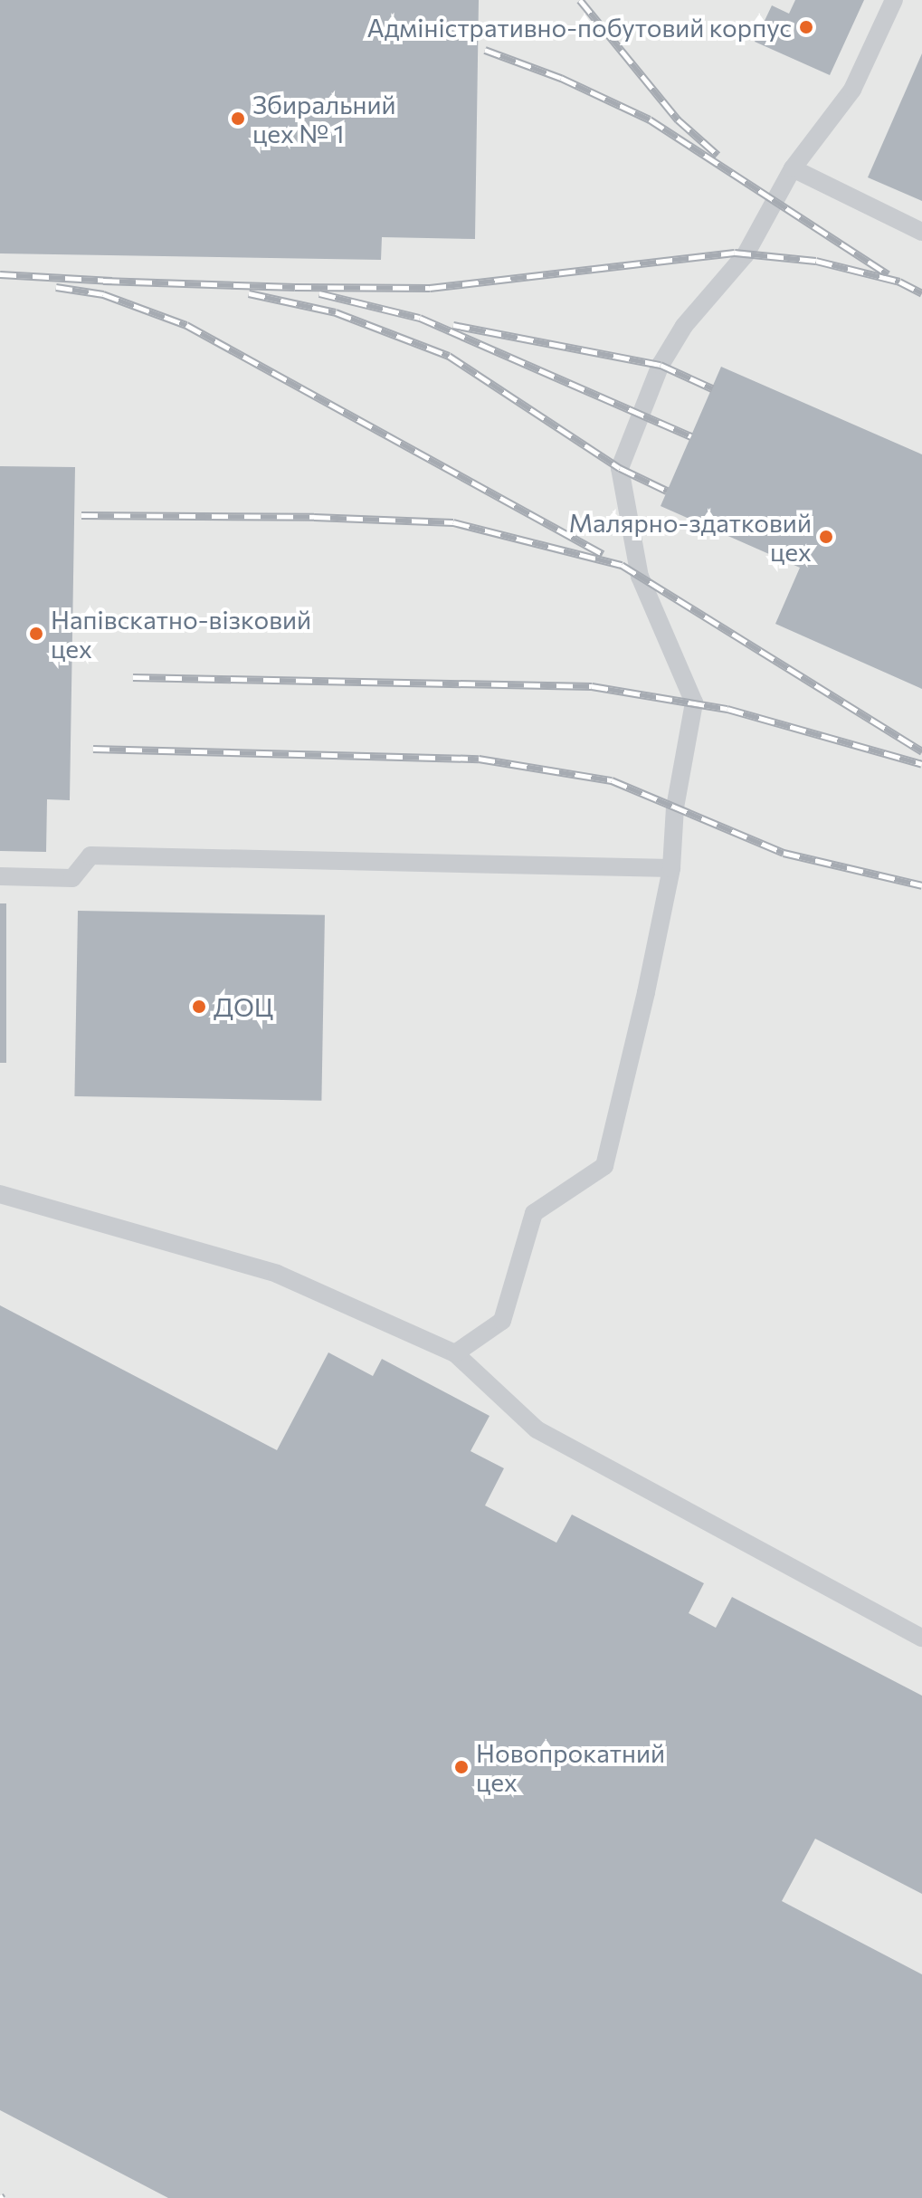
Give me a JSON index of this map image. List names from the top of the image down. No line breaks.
{"places":["Адміністративно-побутовий корпус","Збиральний цех № 1","Малярно-здатковий цех","Напівскатно-візковий цех","ДОЦ","Новопрокатний цех"]}
